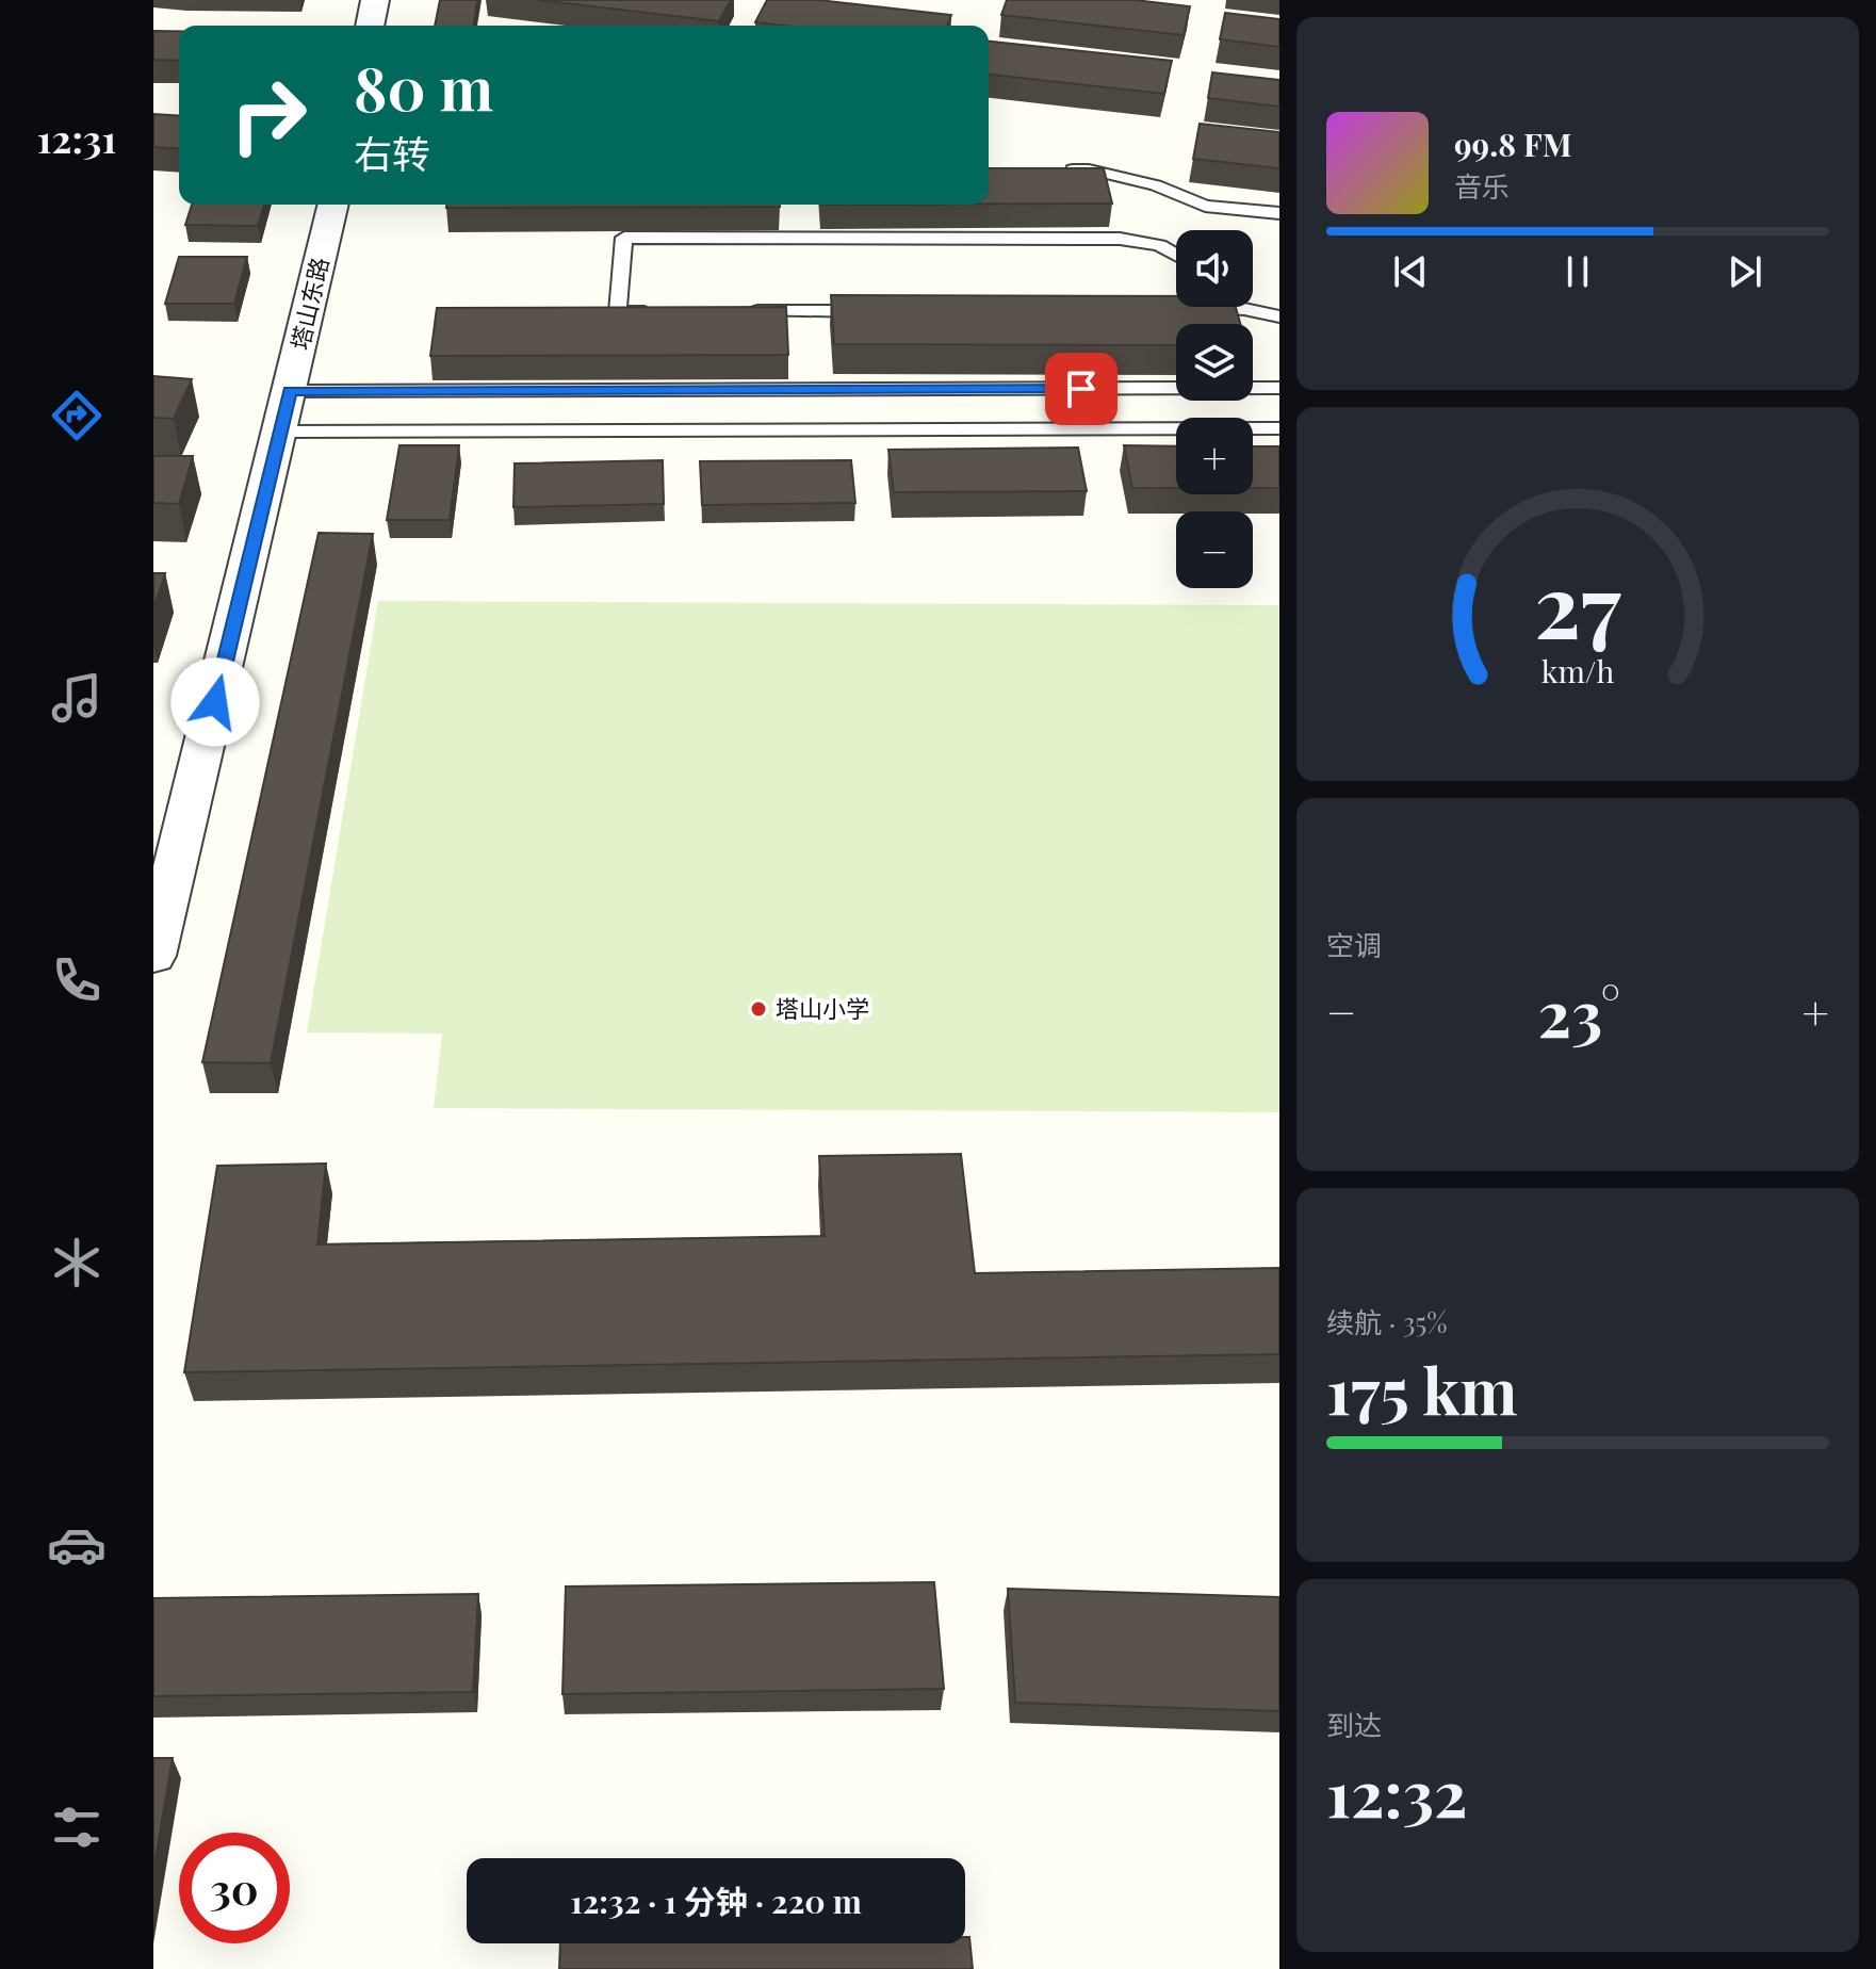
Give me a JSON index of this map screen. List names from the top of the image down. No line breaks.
{"streets":{"street":["塔山东路"]},"places":["塔山小学"],"page":{"tabs":"12:31","turn":["80 m","右转"],"song":["99.8 FM","音乐"],"map_buttons":["+","−"],"tile":["空调",["续航 · 35%","175 km"],["到达","12:32"]],"heat":["−","23°","+"],"limit":"30","trip":"12:32 · 1 分钟 · 220 m","gauge":["27","km/h"]}}
